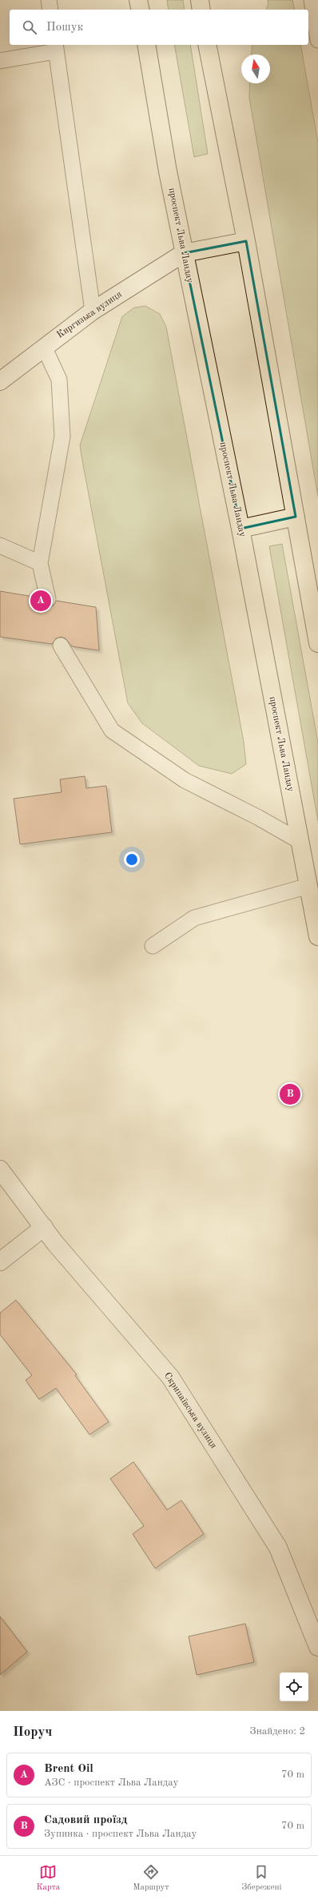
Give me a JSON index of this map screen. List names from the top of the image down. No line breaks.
{"streets":{"main road":["проспект Льва Ландау"],"street":["Киргизька вулиця","Скрипаївська вулиця"]},"crossings":[["проспект Льва Ландау","Киргизька вулиця"]],"north":"top","page":{"search":"Пошук","pins":["A","B"],"heading":["Поруч","Знайдено: 2"],"list":[{"mark":"A","name":"Brent Oil","note":"АЗС · проспект Льва Ландау","value":"70 m"},{"mark":"B","name":"Садовий проїзд","note":"Зупинка · проспект Льва Ландау","value":"70 m"}],"nav":["Карта","Маршрут","Збережені"]}}
